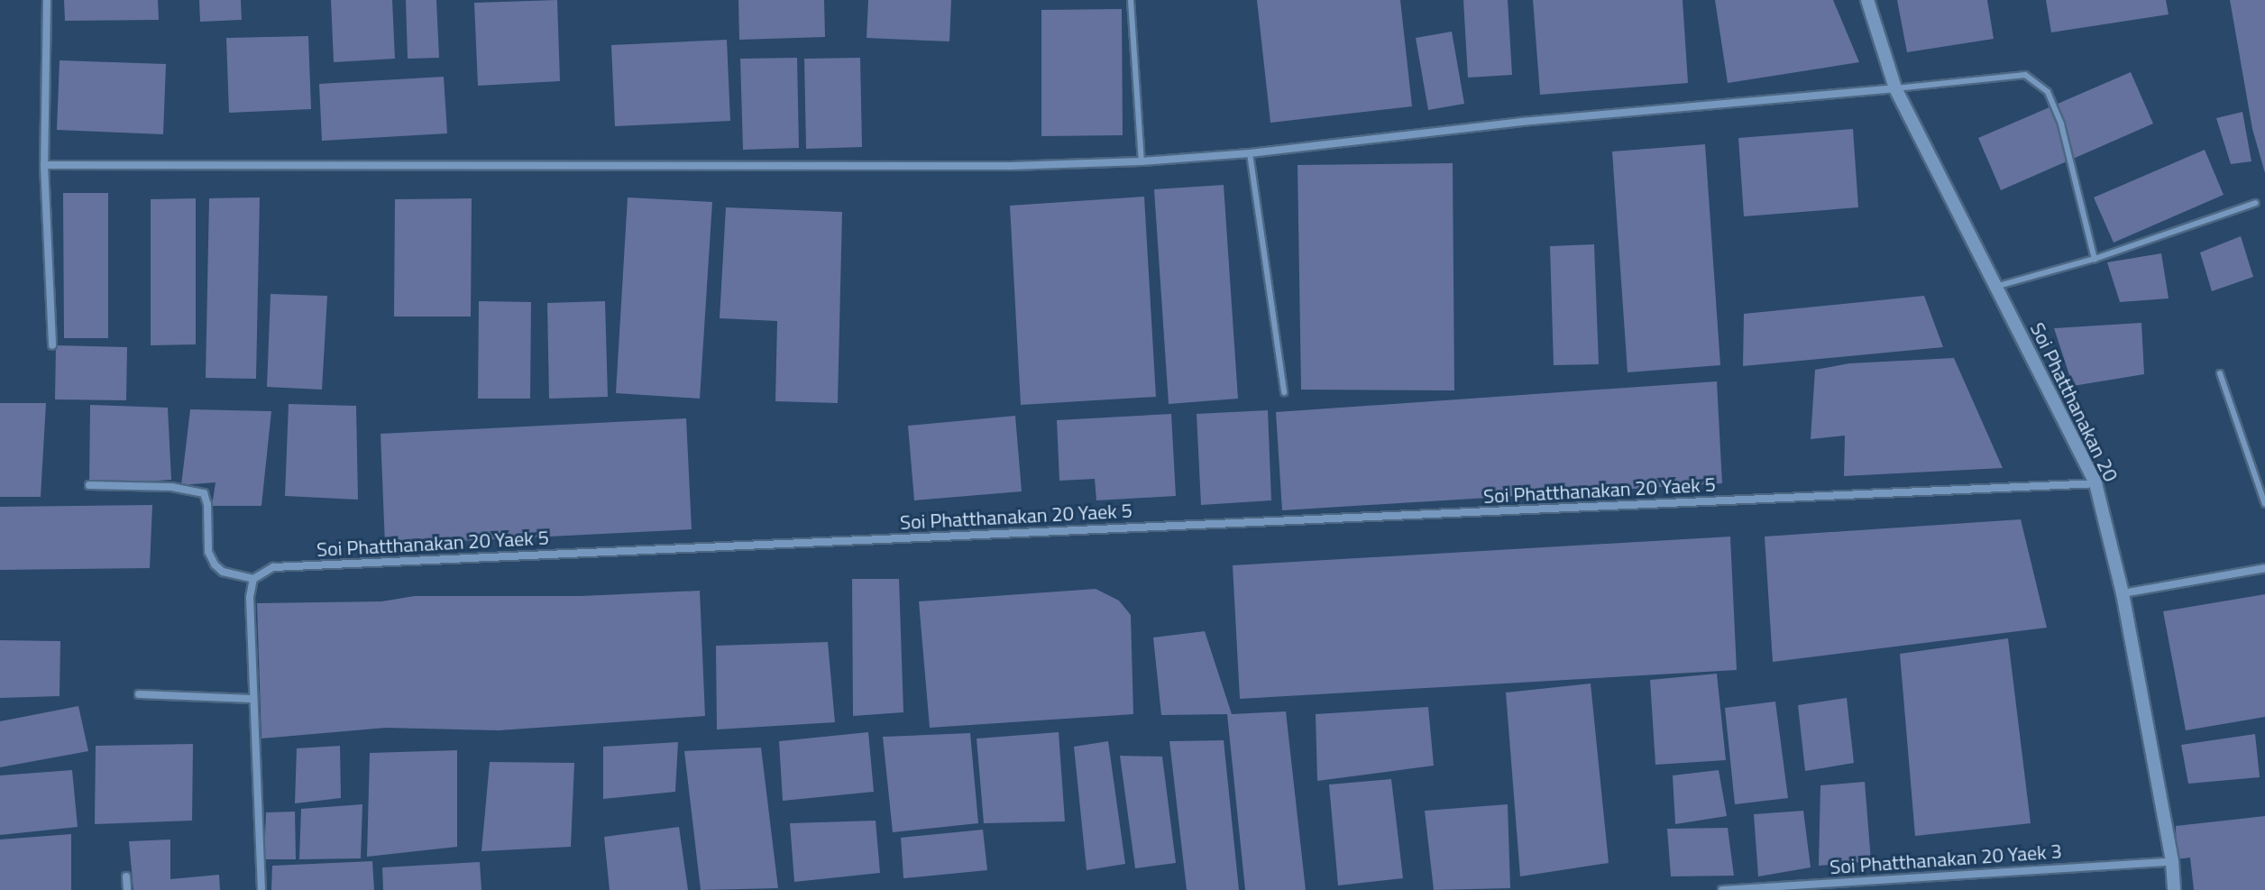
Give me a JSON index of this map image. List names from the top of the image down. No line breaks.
{"streets":{"street":["Soi Phatthanakan 20","Soi Phatthanakan 20 Yaek 5","Soi Phatthanakan 20 Yaek 3"]},"crossings":[["Soi Phatthanakan 20","Soi Phatthanakan 20 Yaek 5"],["Soi Phatthanakan 20","Soi Phatthanakan 20 Yaek 3"]]}
